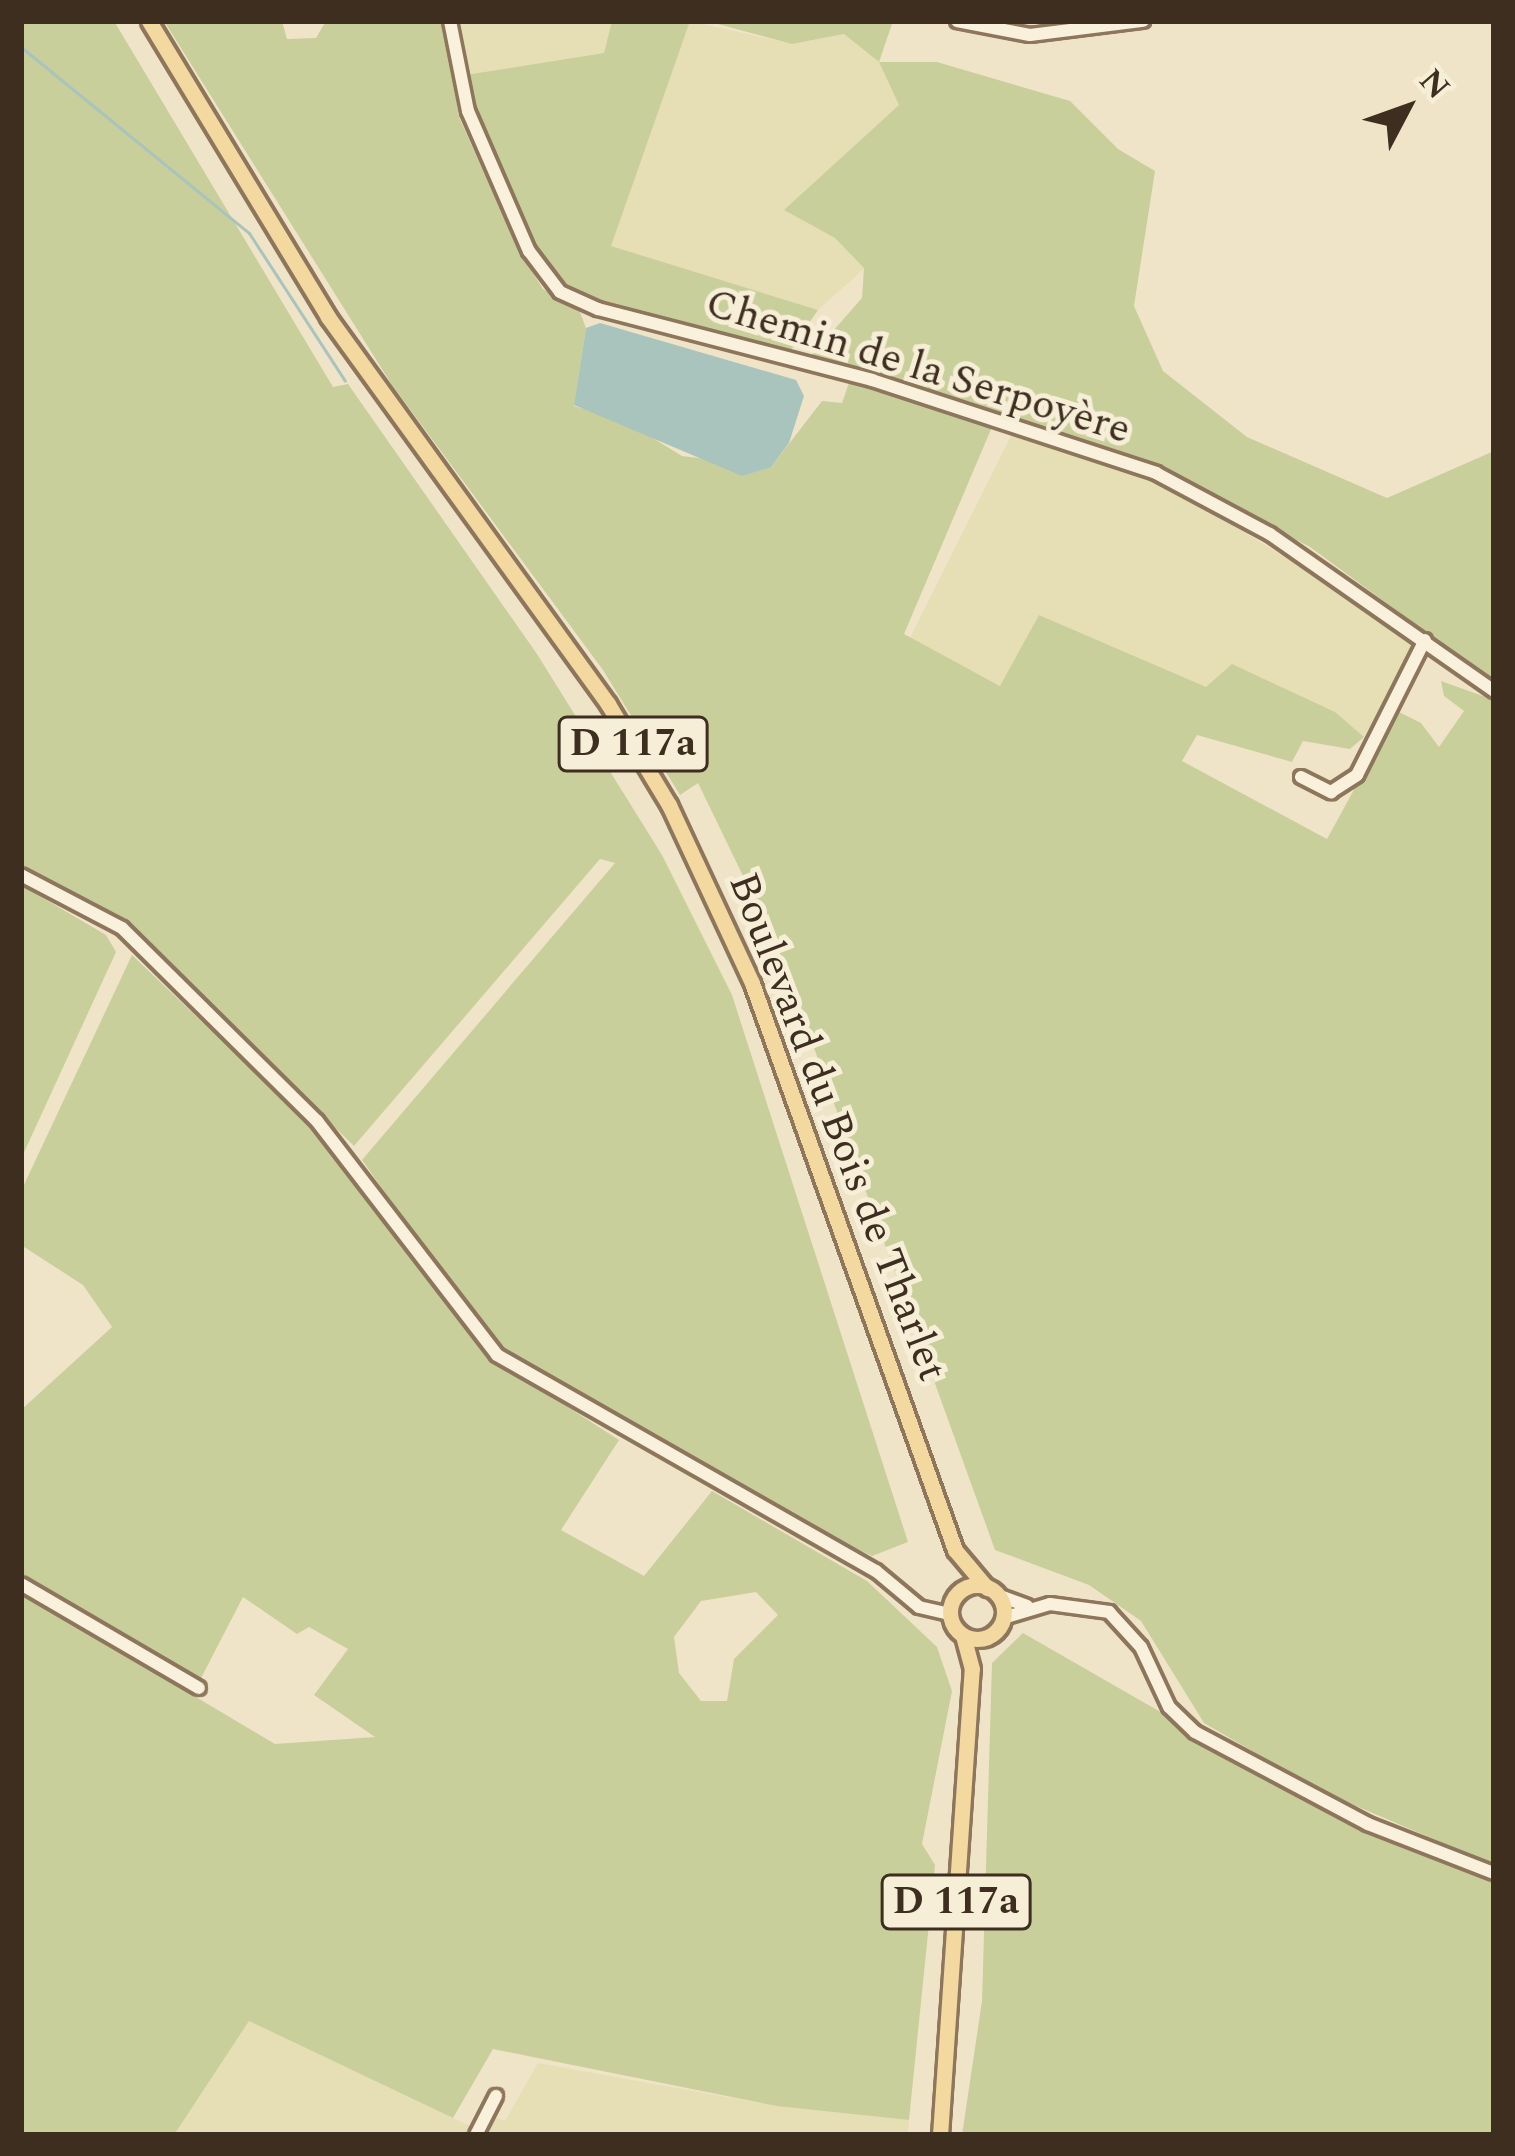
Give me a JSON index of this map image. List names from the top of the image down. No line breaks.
{"streets":{"main road":["D 117a","Boulevard du Bois de Tharlet"],"street":["Chemin de la Serpoyère"]},"crossings":[["D 117a","Boulevard du Bois de Tharlet"]],"north":"top right"}
